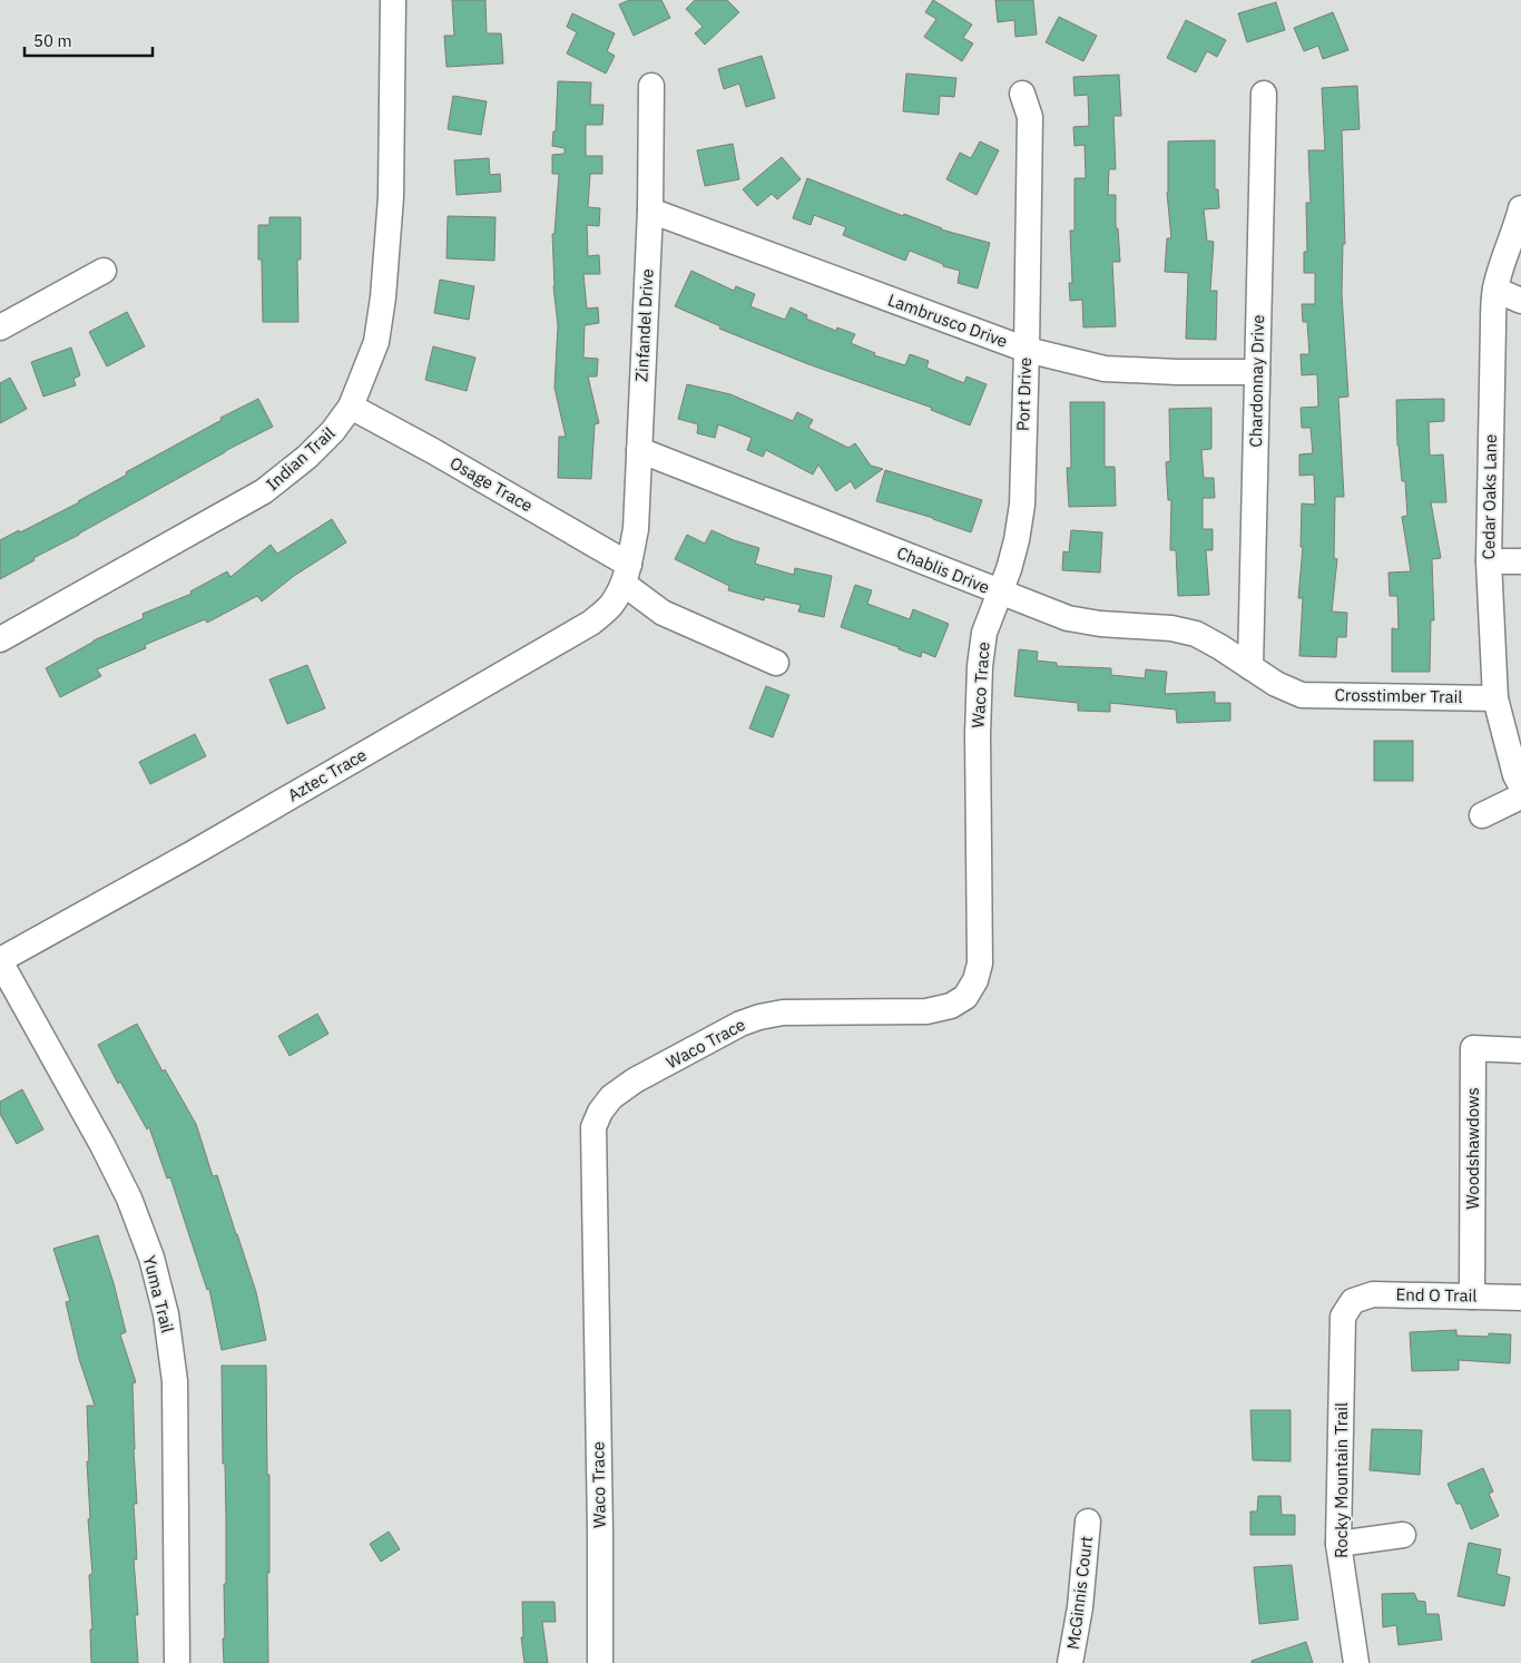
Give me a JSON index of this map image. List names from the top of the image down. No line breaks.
{"streets":{"street":["Lambrusco Drive","Zinfandel Drive","Chardonnay Drive","Port Drive","Indian Trail","Osage Trace","Cedar Oaks Lane","Chablis Drive","Waco Trace","Crosstimber Trail","Aztec Trace","Woodshawdows","Yuma Trail","End O Trail","Rocky Mountain Trail","McGinnis Court"]},"crossings":[["Lambrusco Drive","Zinfandel Drive"],["Lambrusco Drive","Chardonnay Drive"],["Lambrusco Drive","Port Drive"],["Zinfandel Drive","Osage Trace"],["Zinfandel Drive","Chablis Drive"],["Zinfandel Drive","Aztec Trace"],["Chardonnay Drive","Chablis Drive"],["Port Drive","Chablis Drive"],["Port Drive","Waco Trace"],["Indian Trail","Osage Trace"],["Osage Trace","Aztec Trace"],["Cedar Oaks Lane","Crosstimber Trail"],["Chablis Drive","Waco Trace"],["Chablis Drive","Crosstimber Trail"],["Aztec Trace","Yuma Trail"],["Woodshawdows","End O Trail"],["End O Trail","Rocky Mountain Trail"]],"scale_bar":"50 m"}
